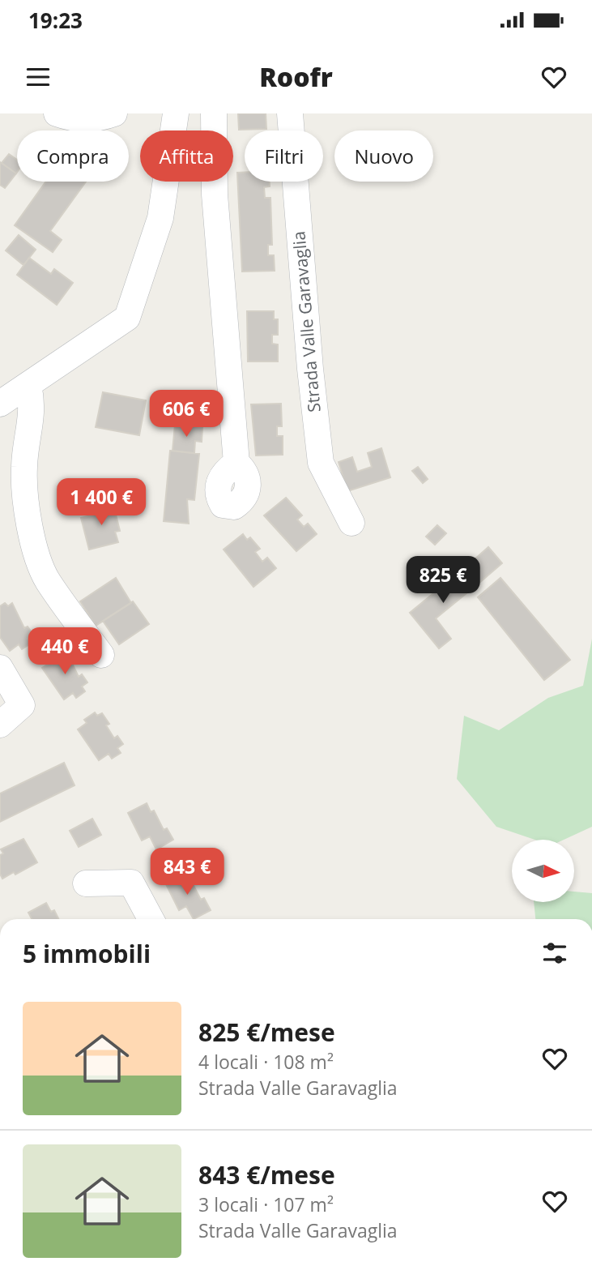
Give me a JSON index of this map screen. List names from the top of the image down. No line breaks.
{"streets":{"street":["Strada Valle Garavaglia"]},"north":"right","page":{"status":"19:23","header":"Roofr","chip":["Compra","Affitta","Filtri","Nuovo"],"price":["606 €","1 400 €","825 €","440 €","843 €"],"heading":"5 immobili","list":[{"name":"825 €/mese","note":"4 locali · 108 m² · Strada Valle Garavaglia"},{"name":"843 €/mese","note":"3 locali · 107 m² · Strada Valle Garavaglia"}]}}
